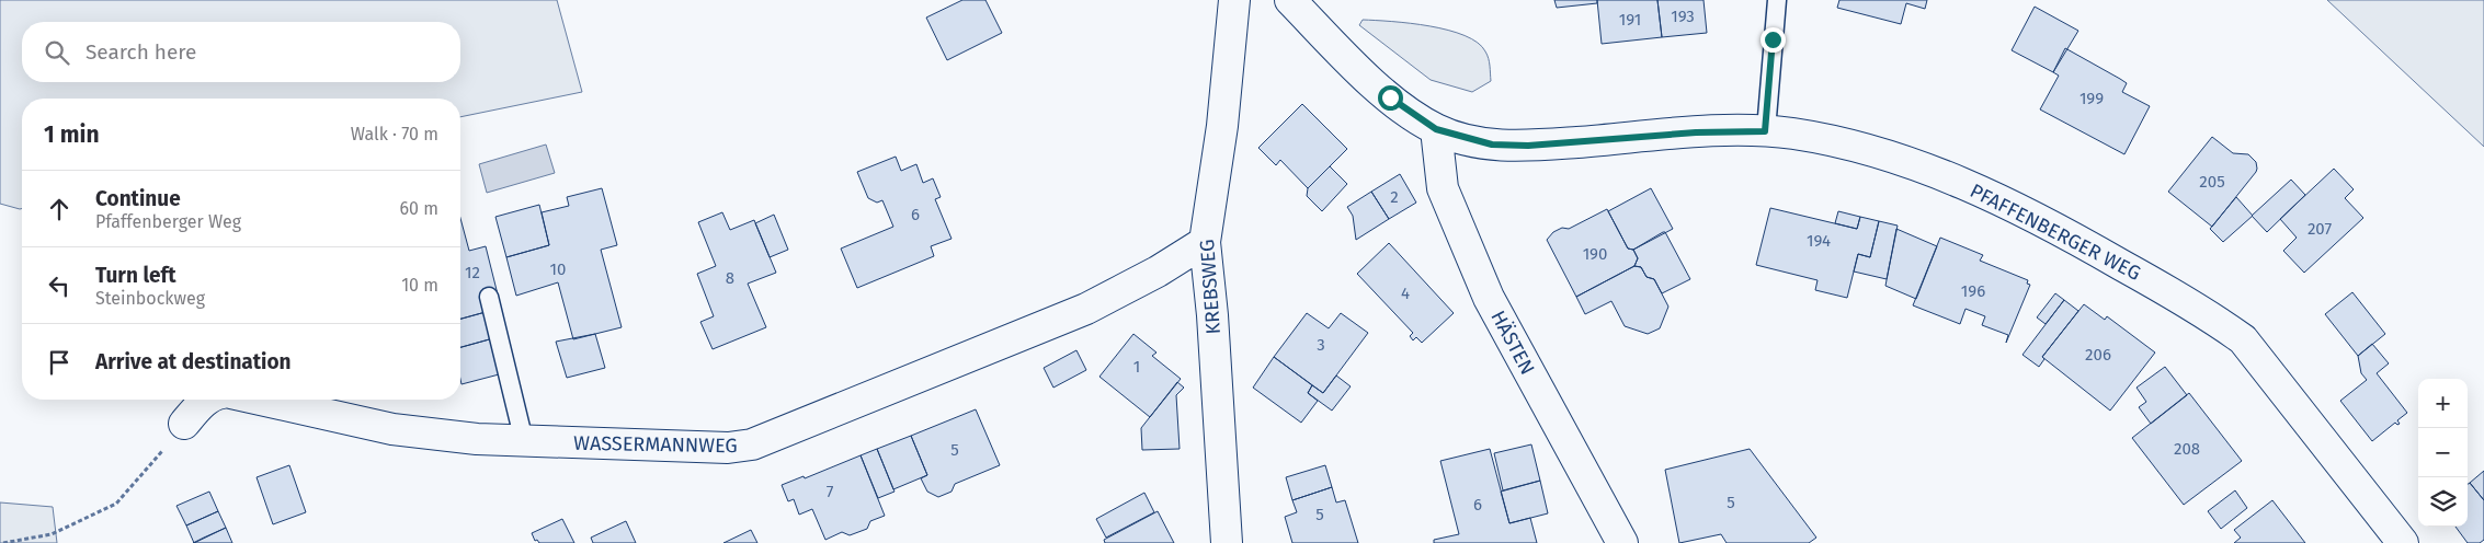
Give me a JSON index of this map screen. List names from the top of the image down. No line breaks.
{"streets":{"street":["PFAFFENBERGER WEG","KREBSWEG","HÄSTEN","WASSERMANNWEG"]},"crossings":[["PFAFFENBERGER WEG","HÄSTEN"],["KREBSWEG","WASSERMANNWEG"]],"house_numbers":["193","191","199","205","2","6","207","194","190","10","12","8","196","4","3","206","1","208","5","7","5","6","5"],"page":{"search":"Search here","heading":["1 min","Walk · 70 m"],"list":[["Continue","Pfaffenberger Weg","60 m"],["Turn left","Steinbockweg","10 m"],"Arrive at destination"],"map_buttons":["+","−"]}}
